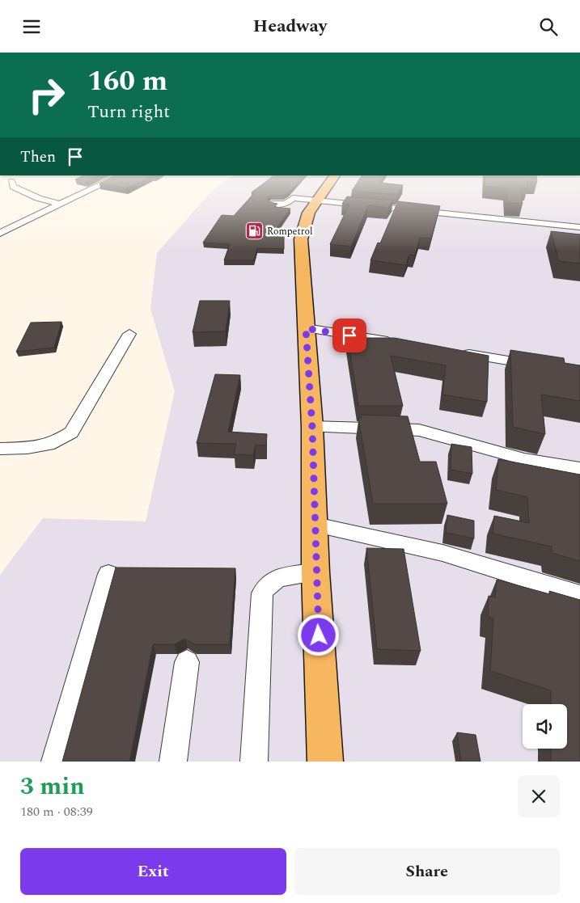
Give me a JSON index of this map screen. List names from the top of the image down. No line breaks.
{"places":{"fuel station":["Rompetrol"]},"page":{"header":"Headway","turn":["160 m","Turn right"],"then":"Then","heading":["3 min","180 m · 08:39"],"buttons":["Exit","Share"]}}
